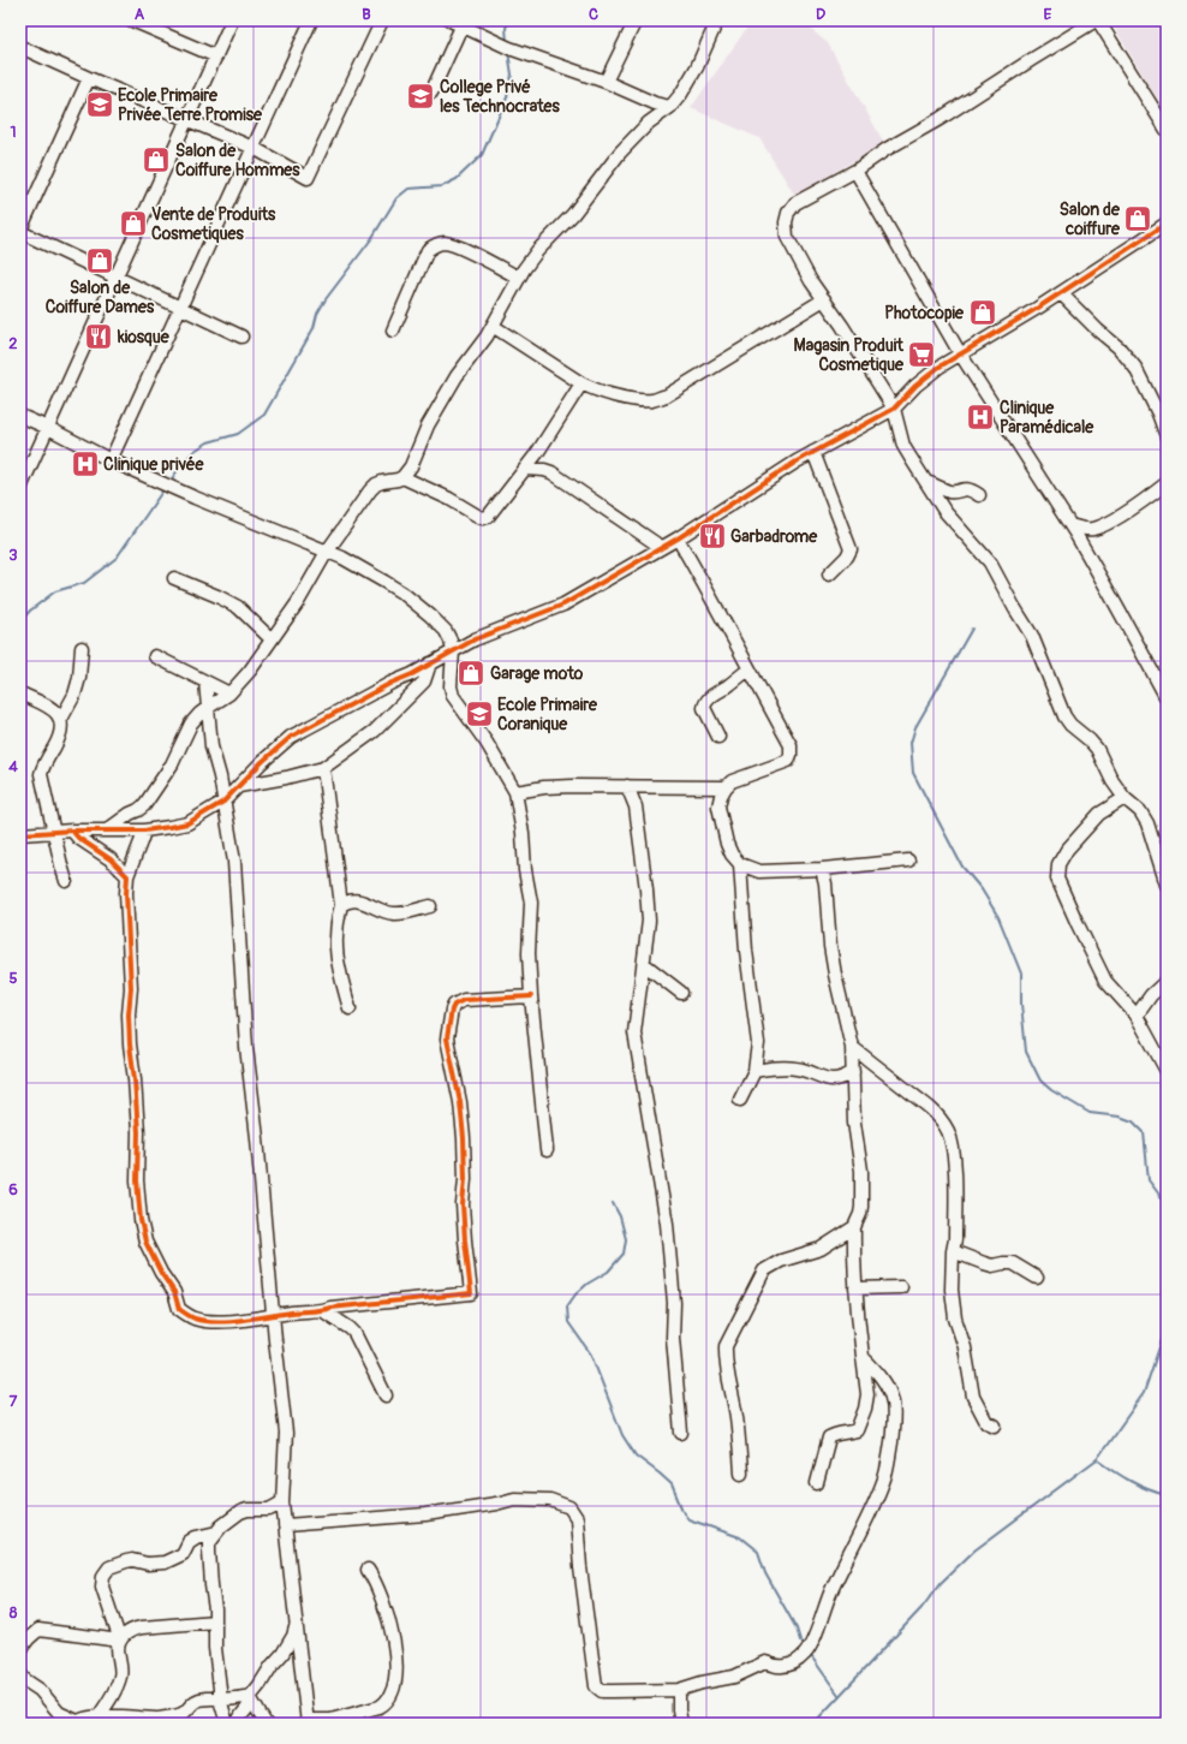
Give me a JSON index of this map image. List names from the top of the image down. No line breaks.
{"places":{"school or university":["College Privé les Technocrates","Ecole Primaire Privée Terre Promise","Ecole Primaire Coranique"],"shop":["Salon de Coiffure Hommes","Salon de coiffure","Vente de Produits Cosmetiques","Salon de Coiffure Dames","Photocopie","Garage moto"],"restaurant":["kiosque","Garbadrome"],"supermarket":["Magasin Produit Cosmetique"],"hospital":["Clinique Paramédicale","Clinique privée"]},"grid":{"columns":["A","B","C","D","E"],"rows":["1","2","3","4","5","6","7","8"]}}
